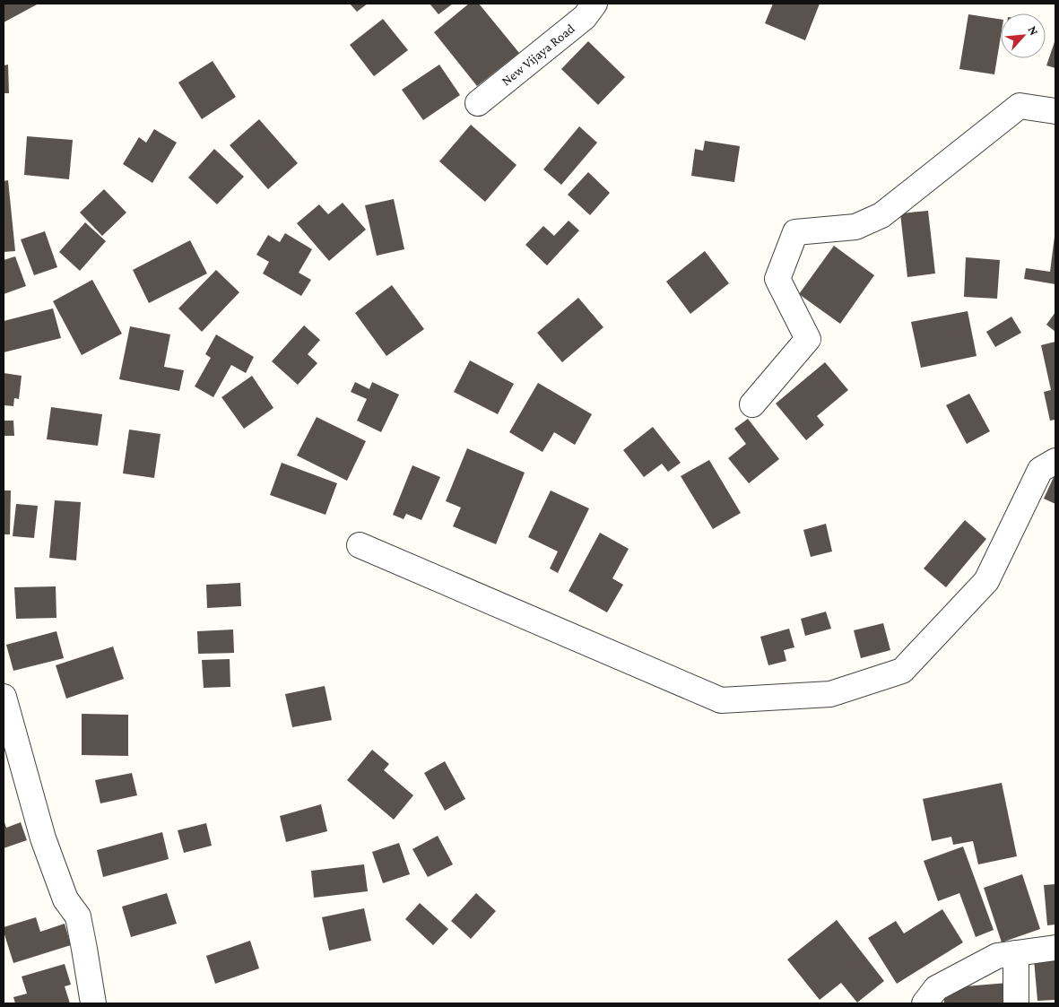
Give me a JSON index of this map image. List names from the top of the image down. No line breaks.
{"streets":{"street":["New Vijaya Road"]},"north":"top right"}
